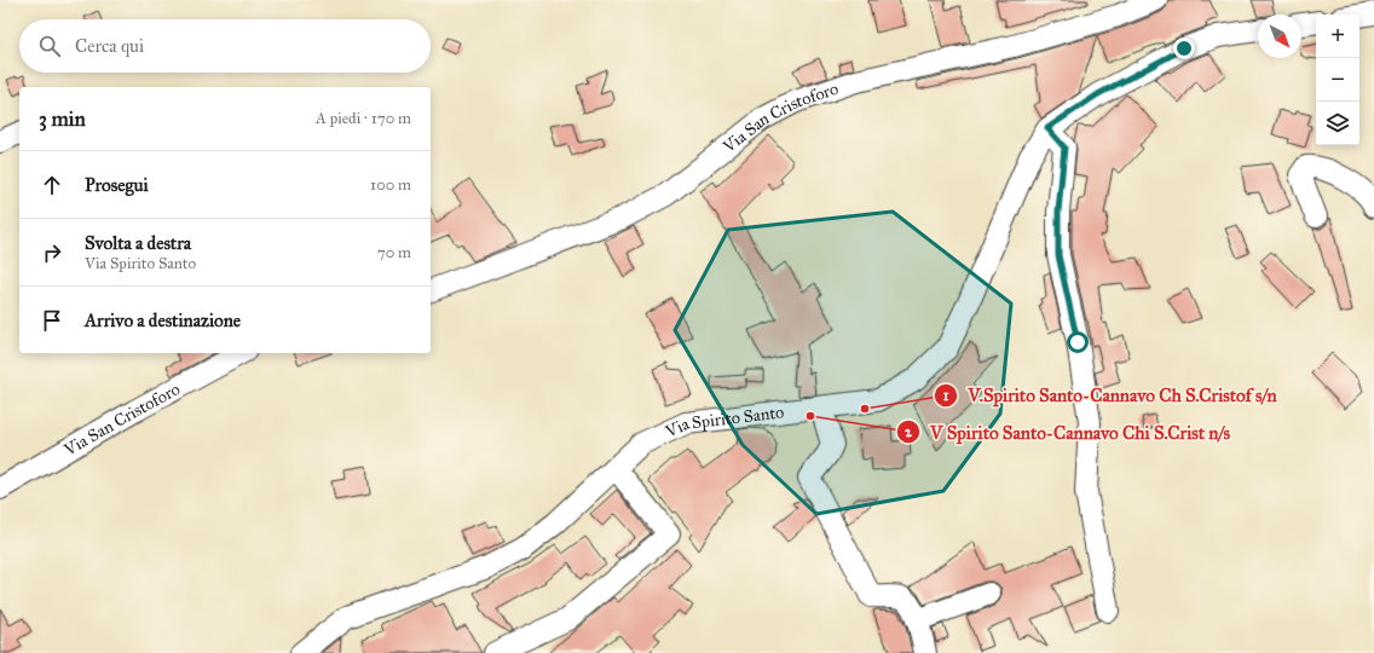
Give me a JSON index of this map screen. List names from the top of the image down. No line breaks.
{"streets":{"street":["Via San Cristoforo","Via Spirito Santo"]},"places":["V.Spirito Santo-Cannavo Ch S.Cristof s/n","V Spirito Santo-Cannavo Chi S.Crist n/s"],"north":"bottom right","page":{"map_buttons":["+","−"],"search":"Cerca qui","heading":["3 min","A piedi · 170 m"],"list":[["Prosegui","100 m"],["Svolta a destra","Via Spirito Santo","70 m"],"Arrivo a destinazione"]}}
